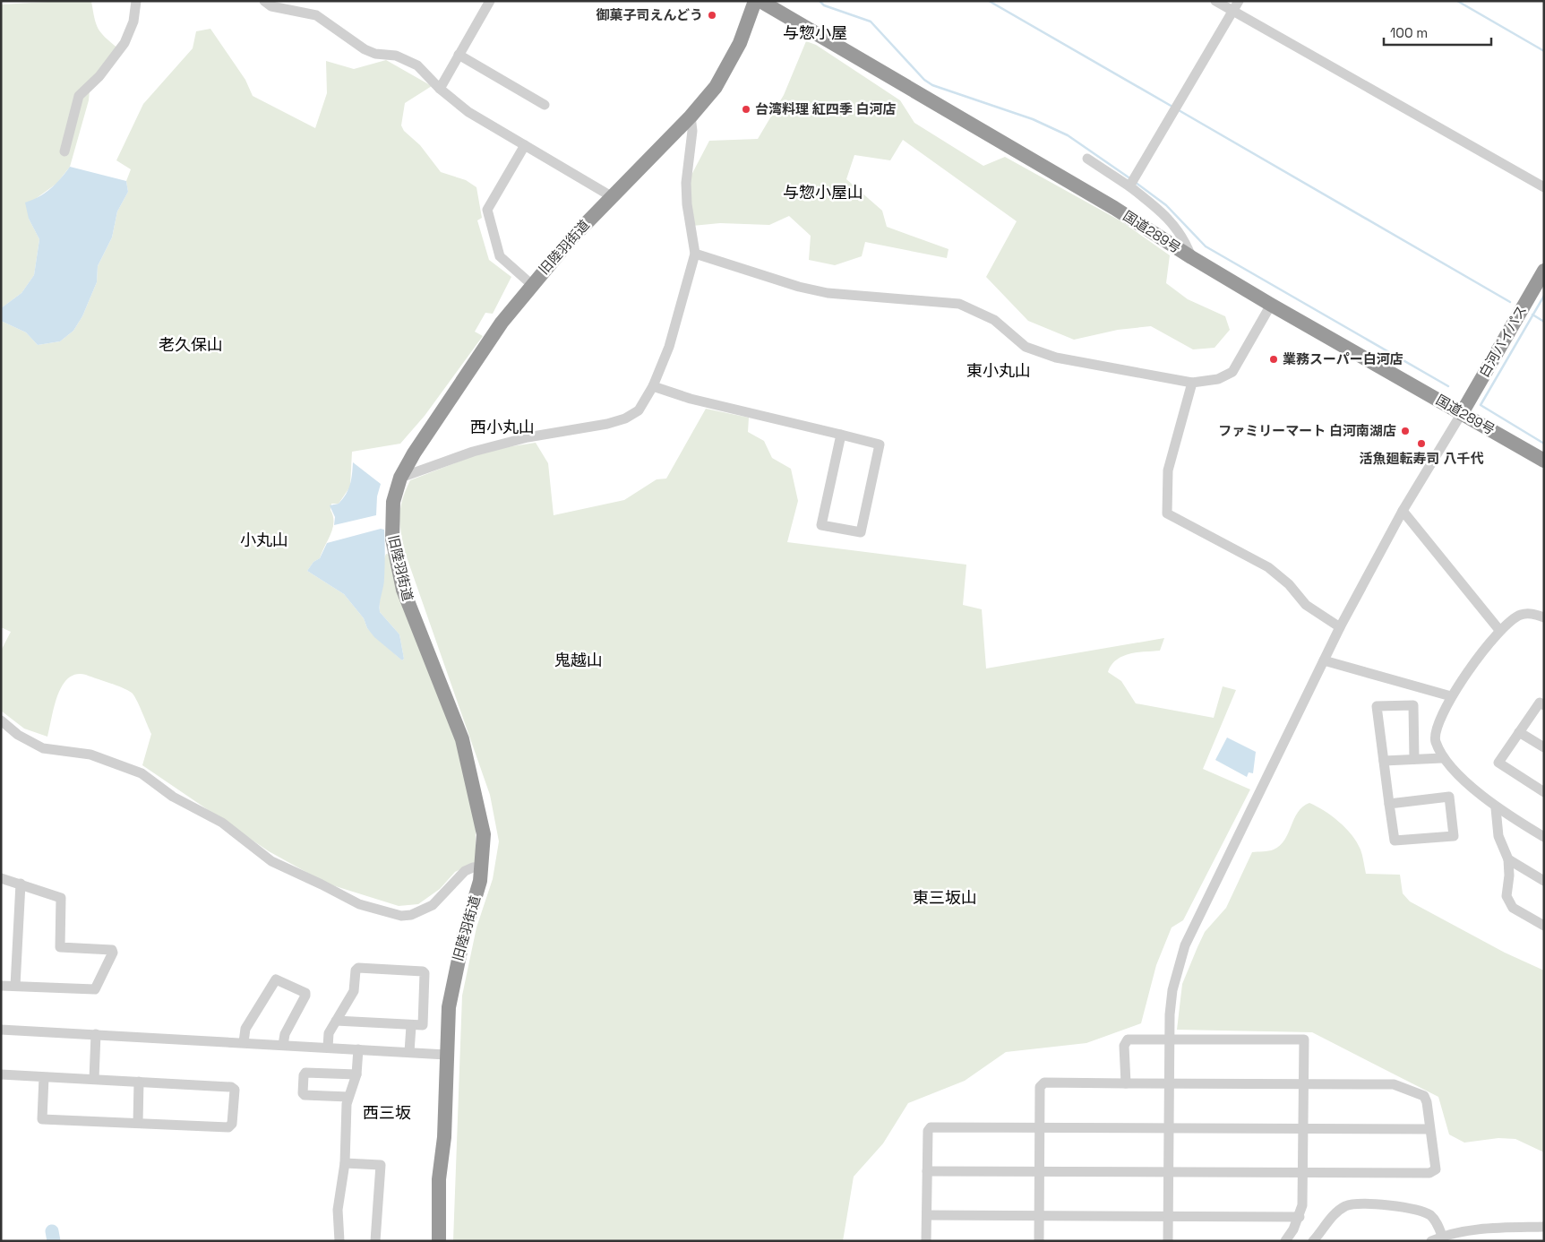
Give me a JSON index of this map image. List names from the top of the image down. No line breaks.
{"streets":{"highway":["国道289号","旧陸羽街道","白河バイパス"]},"crossings":[["国道289号","白河バイパス"]],"districts":["与惣小屋","与惣小屋山","老久保山","東小丸山","西小丸山","小丸山","鬼越山","東三坂山","西三坂"],"places":["御菓子司えんどう","台湾料理 紅四季 白河店","業務スーパー白河店","ファミリーマート 白河南湖店","活魚廻転寿司 八千代"],"scale_bar":"100 m"}
